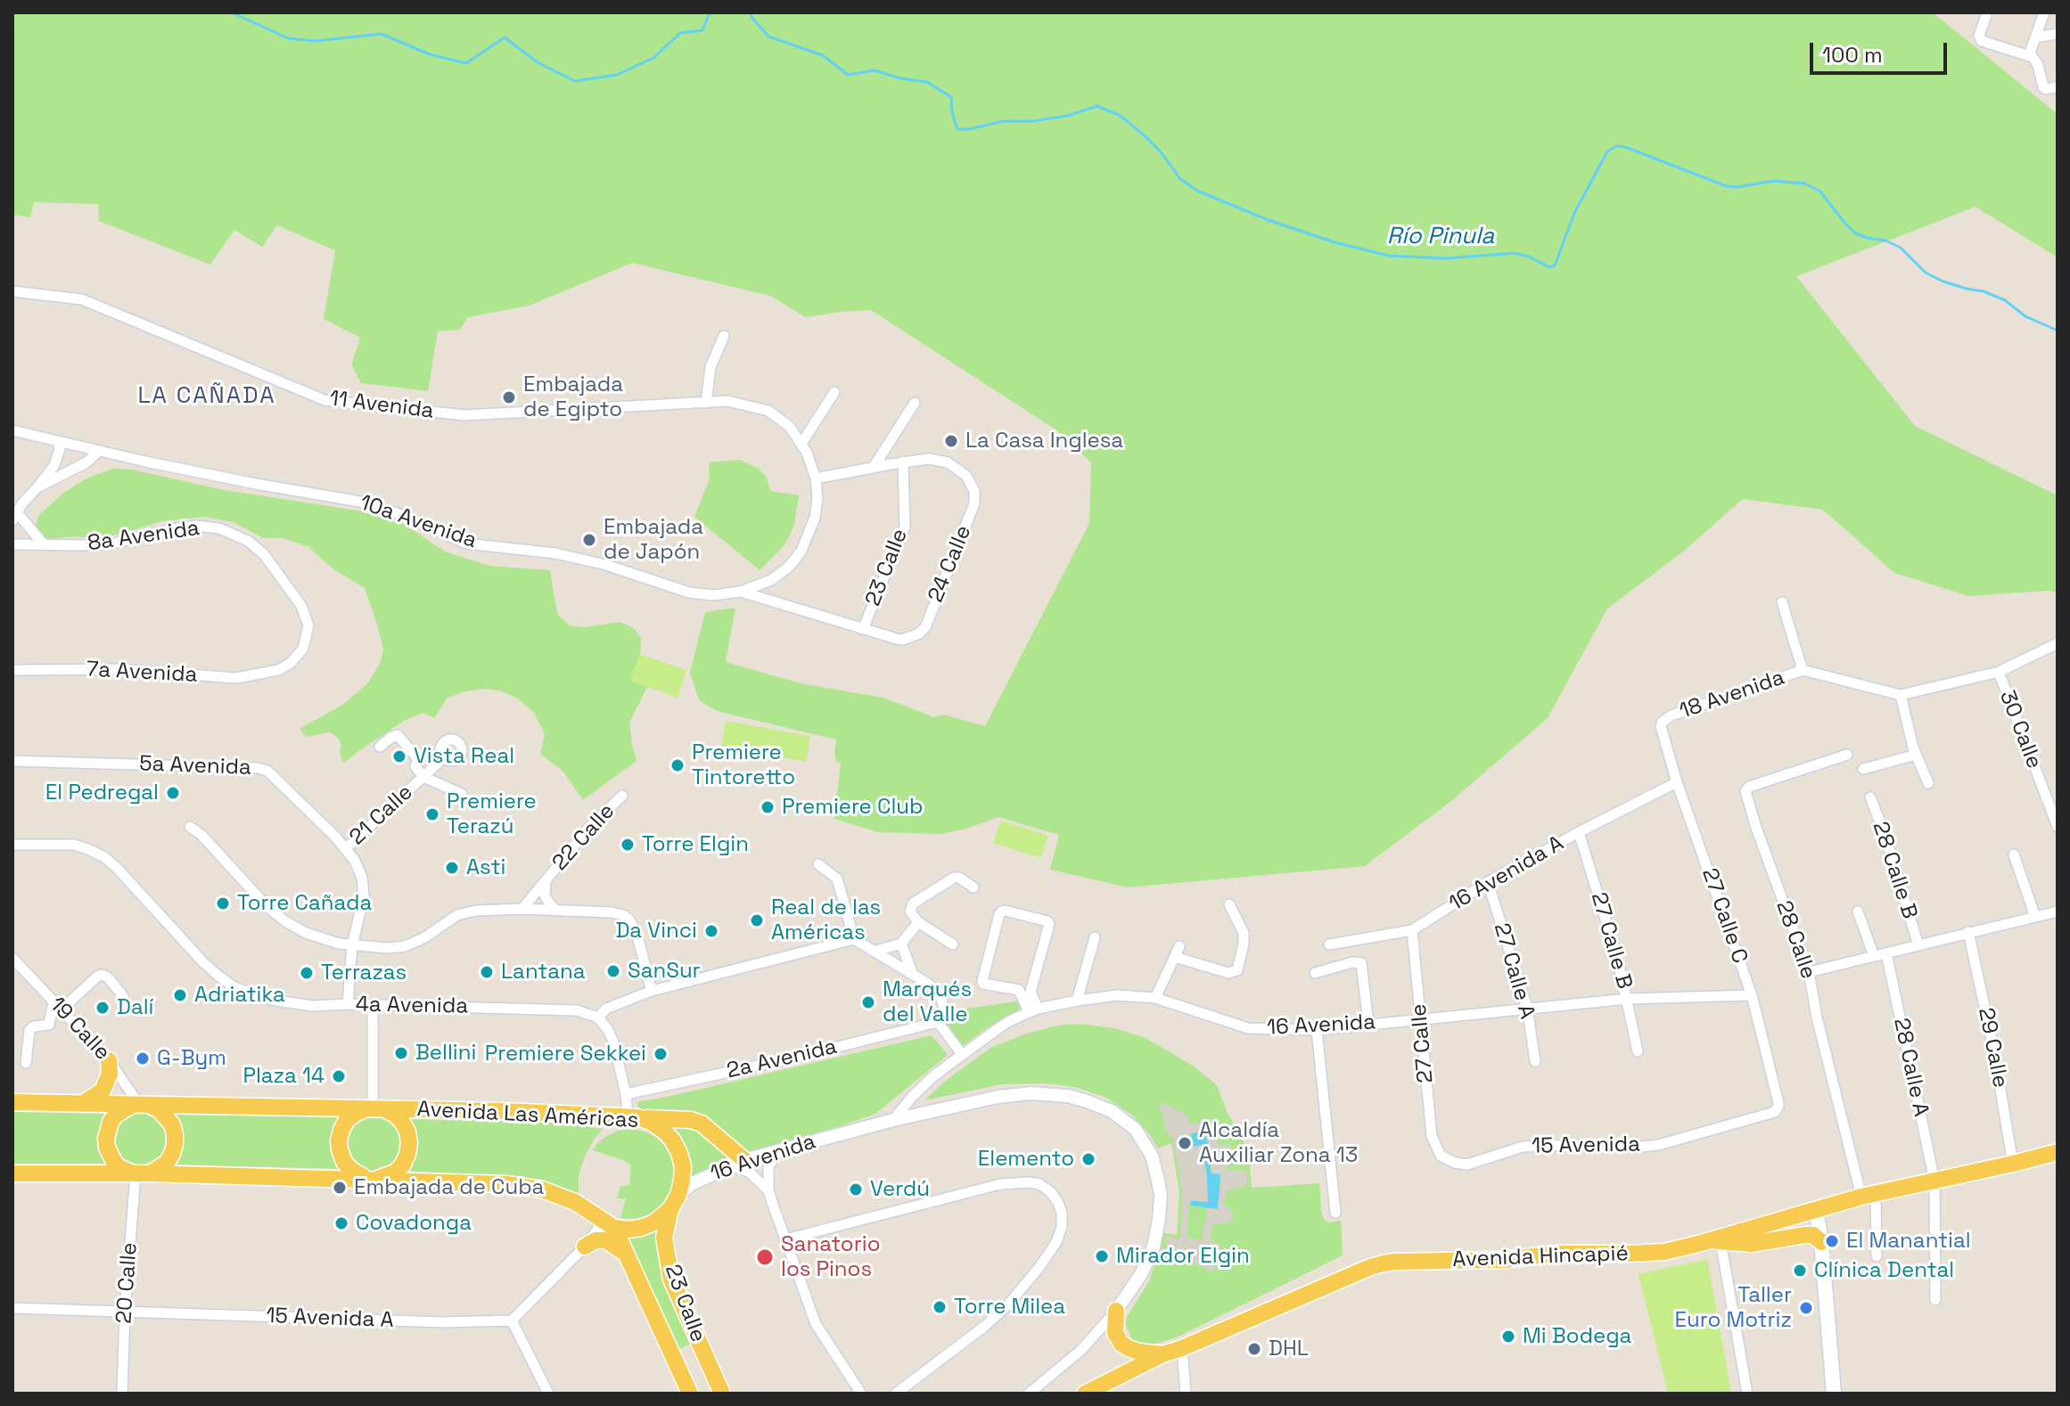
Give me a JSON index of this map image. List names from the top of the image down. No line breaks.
{"streets":{"main road":["23 Calle","Avenida Las Américas","Avenida Hincapié"],"street":["11 Avenida","10a Avenida","8a Avenida","24 Calle","7a Avenida","18 Avenida","30 Calle","5a Avenida","21 Calle","22 Calle","28 Calle B","16 Avenida A","27 Calle C","28 Calle","27 Calle B","27 Calle A","4a Avenida","16 Avenida","19 Calle","27 Calle","29 Calle","2a Avenida","28 Calle A","15 Avenida","20 Calle","15 Avenida A"]},"crossings":[["10a Avenida","24 Calle"],["10a Avenida","23 Calle"],["8a Avenida","7a Avenida"],["24 Calle","23 Calle"],["23 Calle","16 Avenida"],["23 Calle","Avenida Las Américas"],["18 Avenida","27 Calle C"],["5a Avenida","21 Calle"],["21 Calle","4a Avenida"],["16 Avenida A","27 Calle C"],["16 Avenida A","27 Calle B"],["16 Avenida A","27 Calle A"],["16 Avenida A","27 Calle"],["27 Calle C","16 Avenida"],["27 Calle C","15 Avenida"],["28 Calle","Avenida Hincapié"],["27 Calle B","16 Avenida"],["27 Calle A","16 Avenida"],["16 Avenida","27 Calle"],["16 Avenida","Avenida Las Américas"],["19 Calle","Avenida Las Américas"],["19 Calle","20 Calle"],["27 Calle","15 Avenida"],["29 Calle","Avenida Hincapié"],["2a Avenida","Avenida Las Américas"],["28 Calle A","Avenida Hincapié"],["Avenida Las Américas","20 Calle"],["20 Calle","15 Avenida A"]],"districts":["LA CAÑADA"],"water":["Río Pinula"],"places":["Embajada de Egipto","La Casa Inglesa","Embajada de Japón","Vista Real","Premiere Tintoretto","El Pedregal","Premiere Club","Premiere Terazú","Torre Elgin","Asti","Torre Cañada","Real de las Américas","Da Vinci","SanSur","Lantana","Terrazas","Adriatika","Marqués del Valle","Dalí","Bellini","Premiere Sekkei","G-Bym","Plaza 14","Alcaldía Auxiliar Zona 13","Elemento","Embajada de Cuba","Verdú","Covadonga","El Manantial","Mirador Elgin","Sanatorio los Pinos","Clínica Dental","Torre Milea","Taller Euro Motriz","Mi Bodega","DHL"],"scale_bar":"100 m"}
